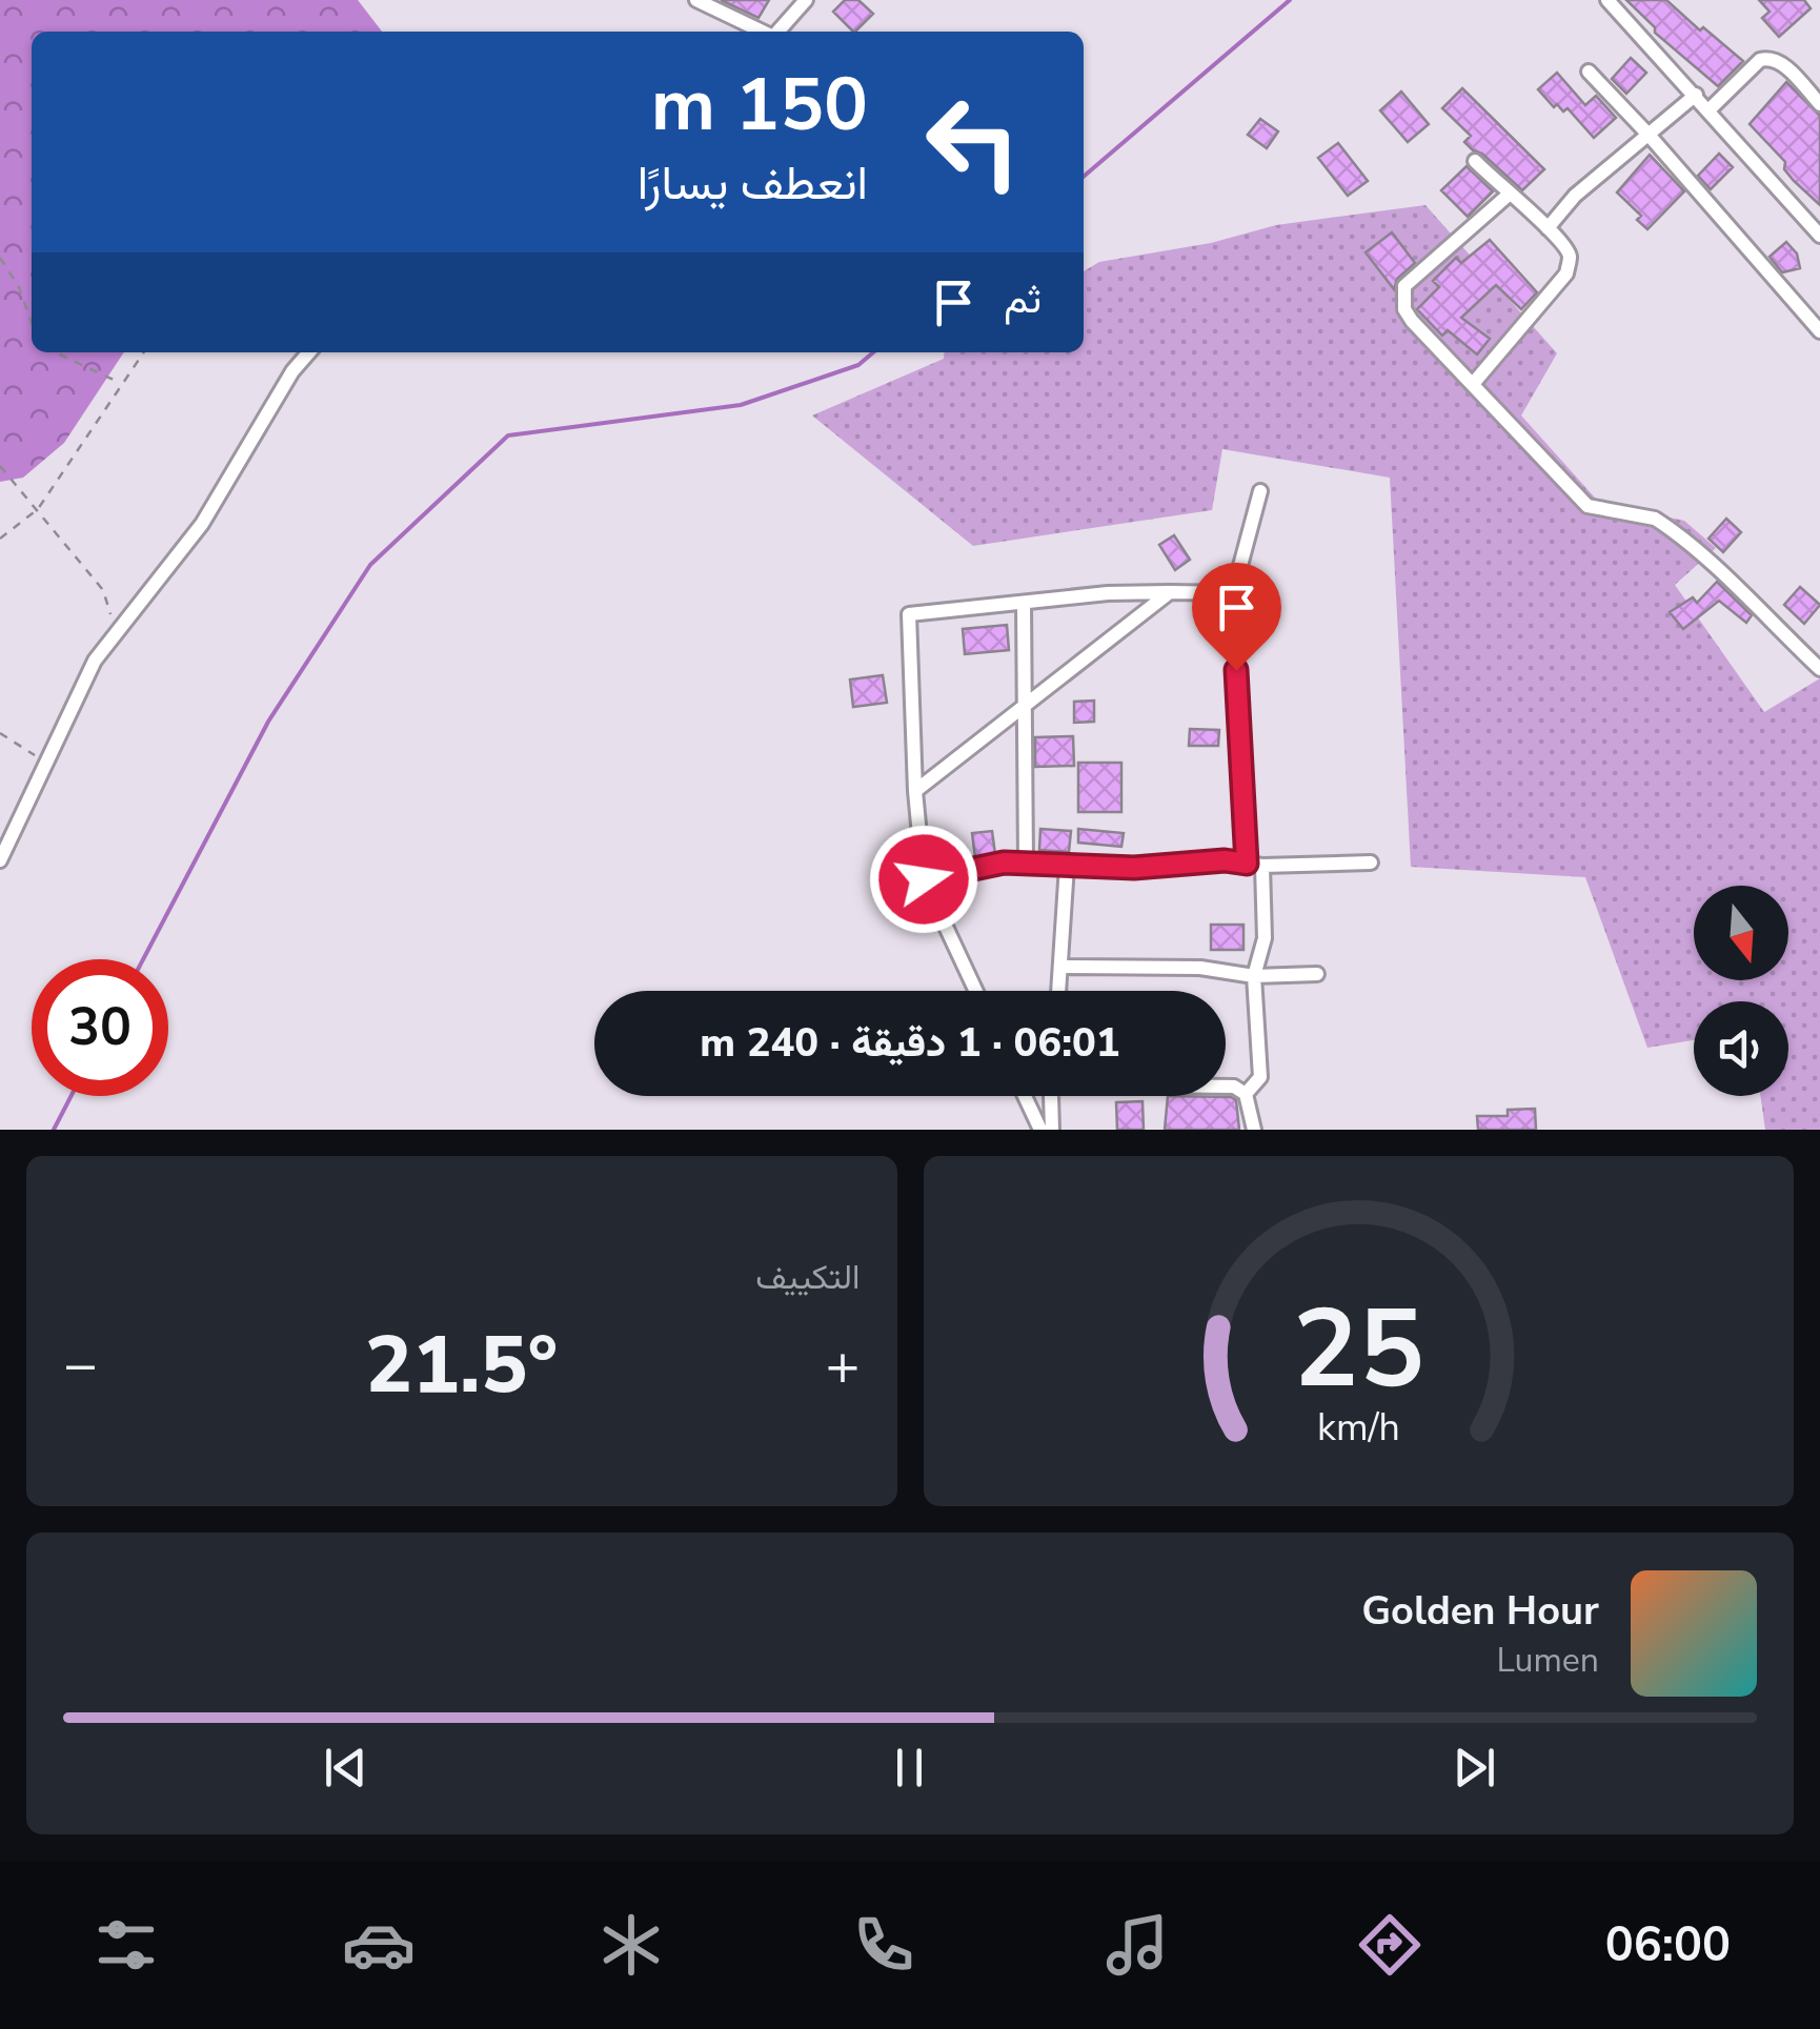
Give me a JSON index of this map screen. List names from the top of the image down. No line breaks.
{"north":"bottom","page":{"turn":["150 m","انعطف يسارًا"],"then":"ثم","limit":"30","trip":"06:01 · 1 دقيقة · 240 m","tile":"التكييف","heat":["−","21.5°","+"],"song":["Golden Hour","Lumen"],"tabs":"06:00","gauge":["25","km/h"]}}
